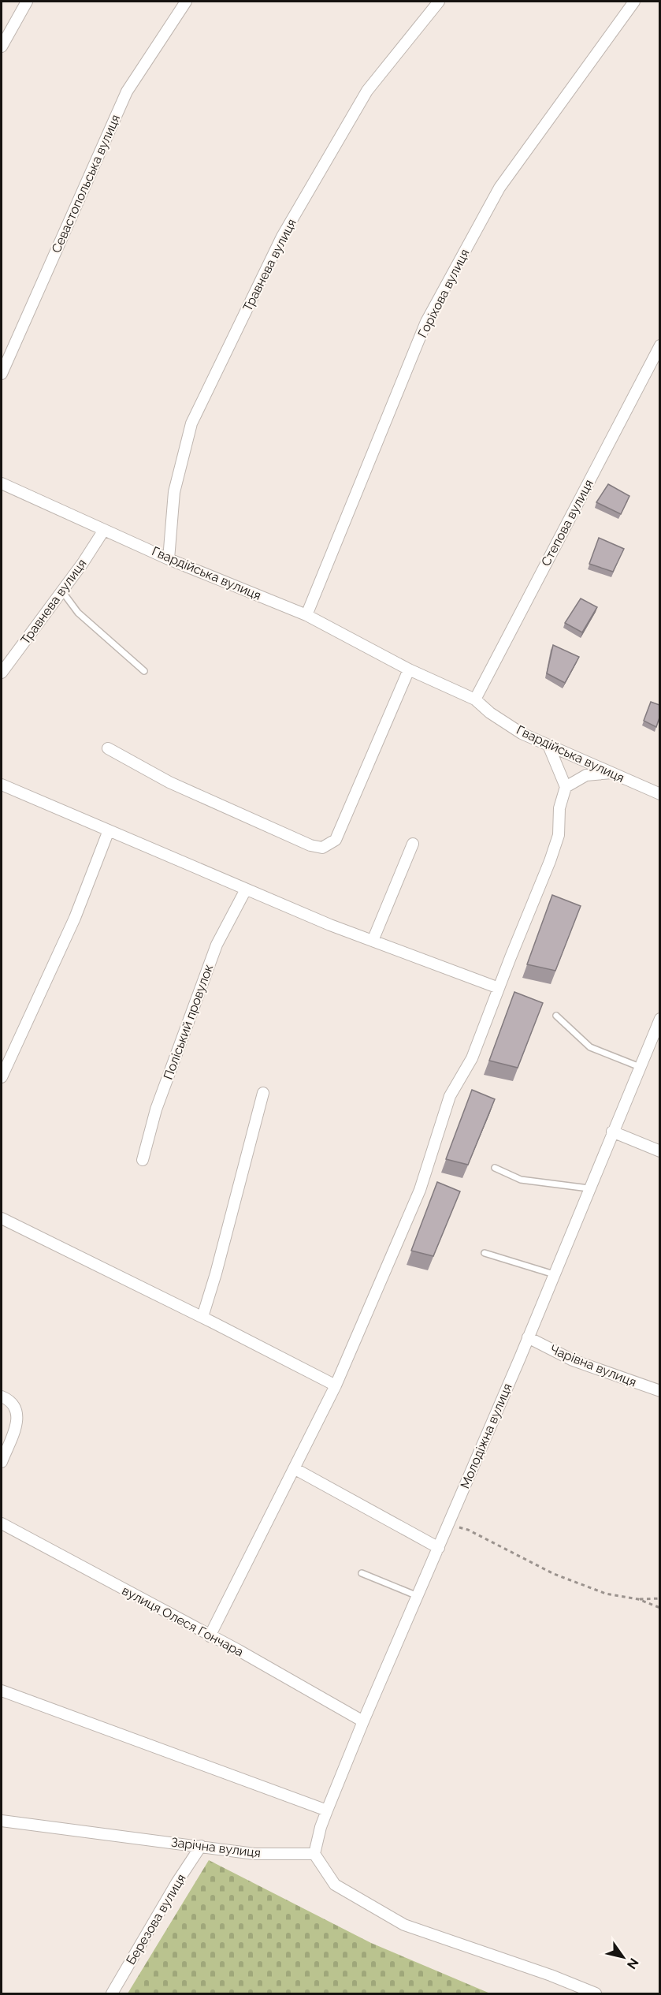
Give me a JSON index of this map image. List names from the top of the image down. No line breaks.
{"streets":{"street":["Севастопольська вулиця","Травнева вулиця","Горіхова вулиця","Степова вулиця","Гвардійська вулиця","Поліський провулок","Чарівна вулиця","Молодіжна вулиця","вулиця Олеся Гончара","Зарічна вулиця","Березова вулиця"]},"crossings":[["Травнева вулиця","Гвардійська вулиця"],["Горіхова вулиця","Гвардійська вулиця"],["Степова вулиця","Гвардійська вулиця"],["Чарівна вулиця","Молодіжна вулиця"],["Молодіжна вулиця","вулиця Олеся Гончара"],["Молодіжна вулиця","Зарічна вулиця"],["Зарічна вулиця","Березова вулиця"]],"north":"bottom right"}
